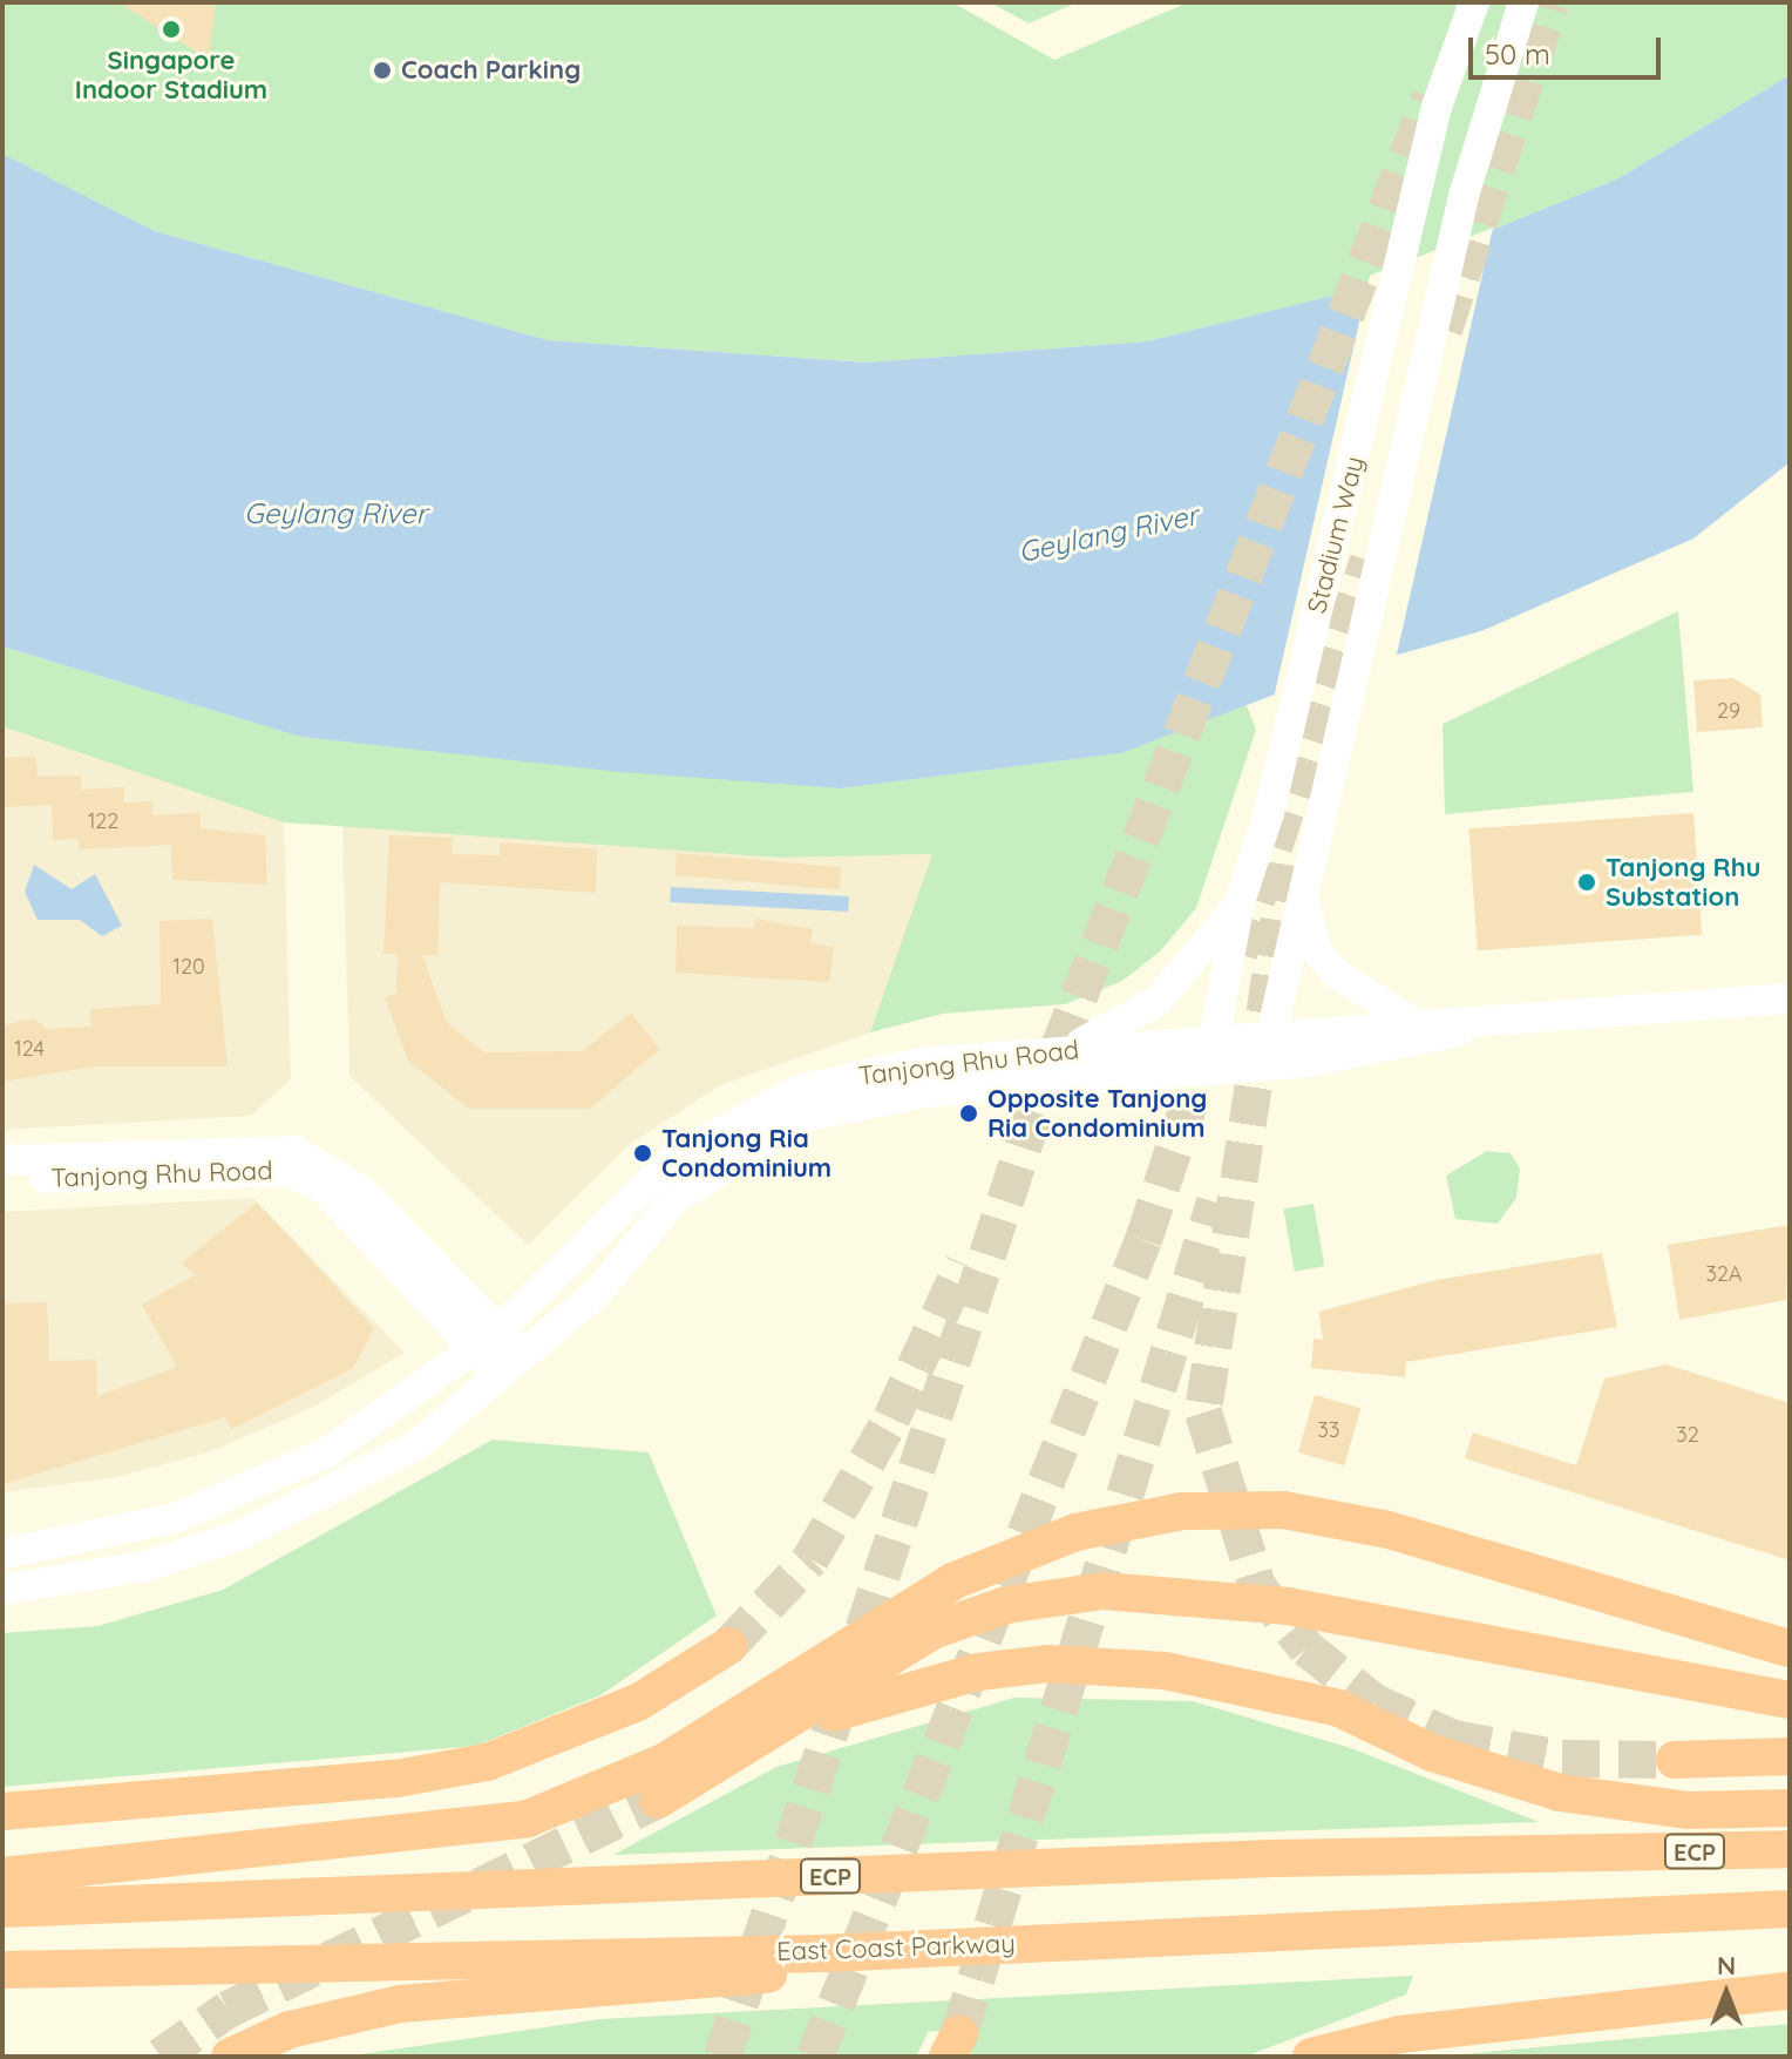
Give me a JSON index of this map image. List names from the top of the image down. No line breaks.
{"streets":{"highway":["ECP","East Coast Parkway"],"street":["Stadium Way","Tanjong Rhu Road"]},"crossings":[["Stadium Way","Tanjong Rhu Road"]],"water":["Geylang River"],"places":["Singapore Indoor Stadium","Coach Parking","Tanjong Rhu Substation","Opposite Tanjong Ria Condominium","Tanjong Ria Condominium"],"house_numbers":["29","122","120","124","32A","33","32"],"scale_bar":"50 m","north":"top"}
